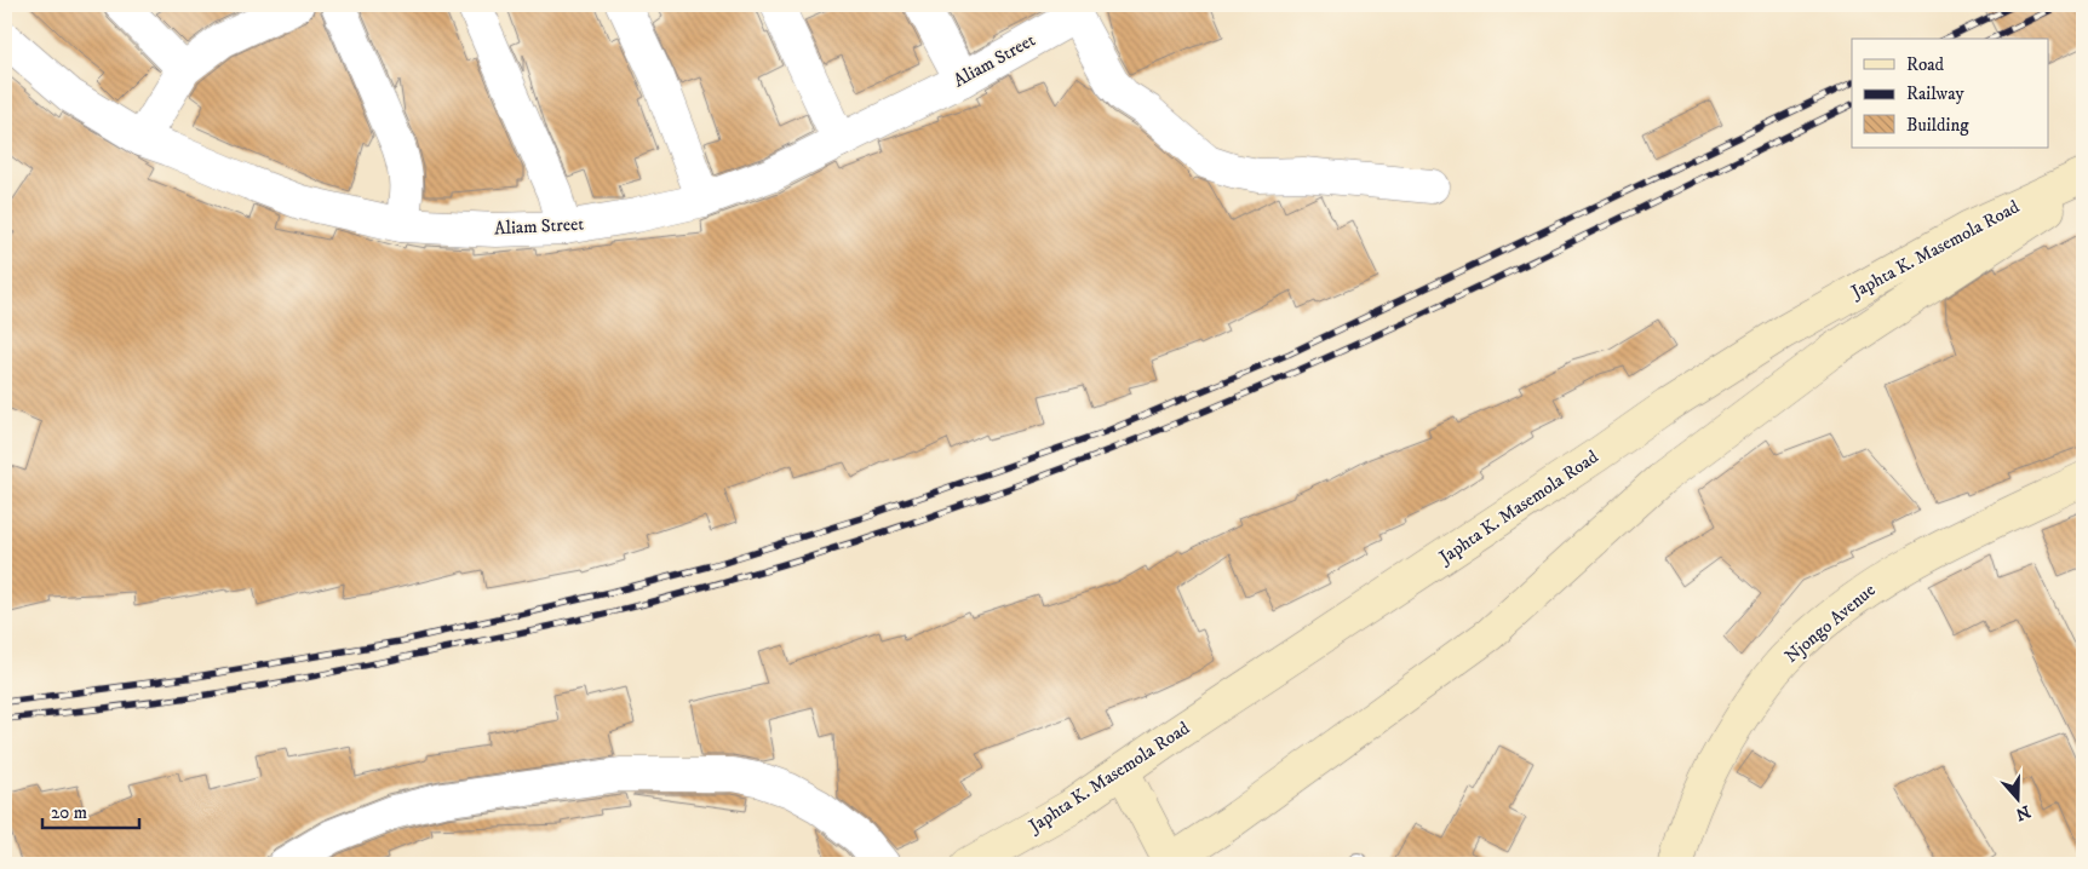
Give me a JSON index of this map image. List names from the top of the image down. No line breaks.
{"streets":{"main road":["Japhta K. Masemola Road","Njongo Avenue"],"street":["Aliam Street"]},"legend":["Road","Railway","Building"],"scale_bar":"20 m","north":"bottom"}
